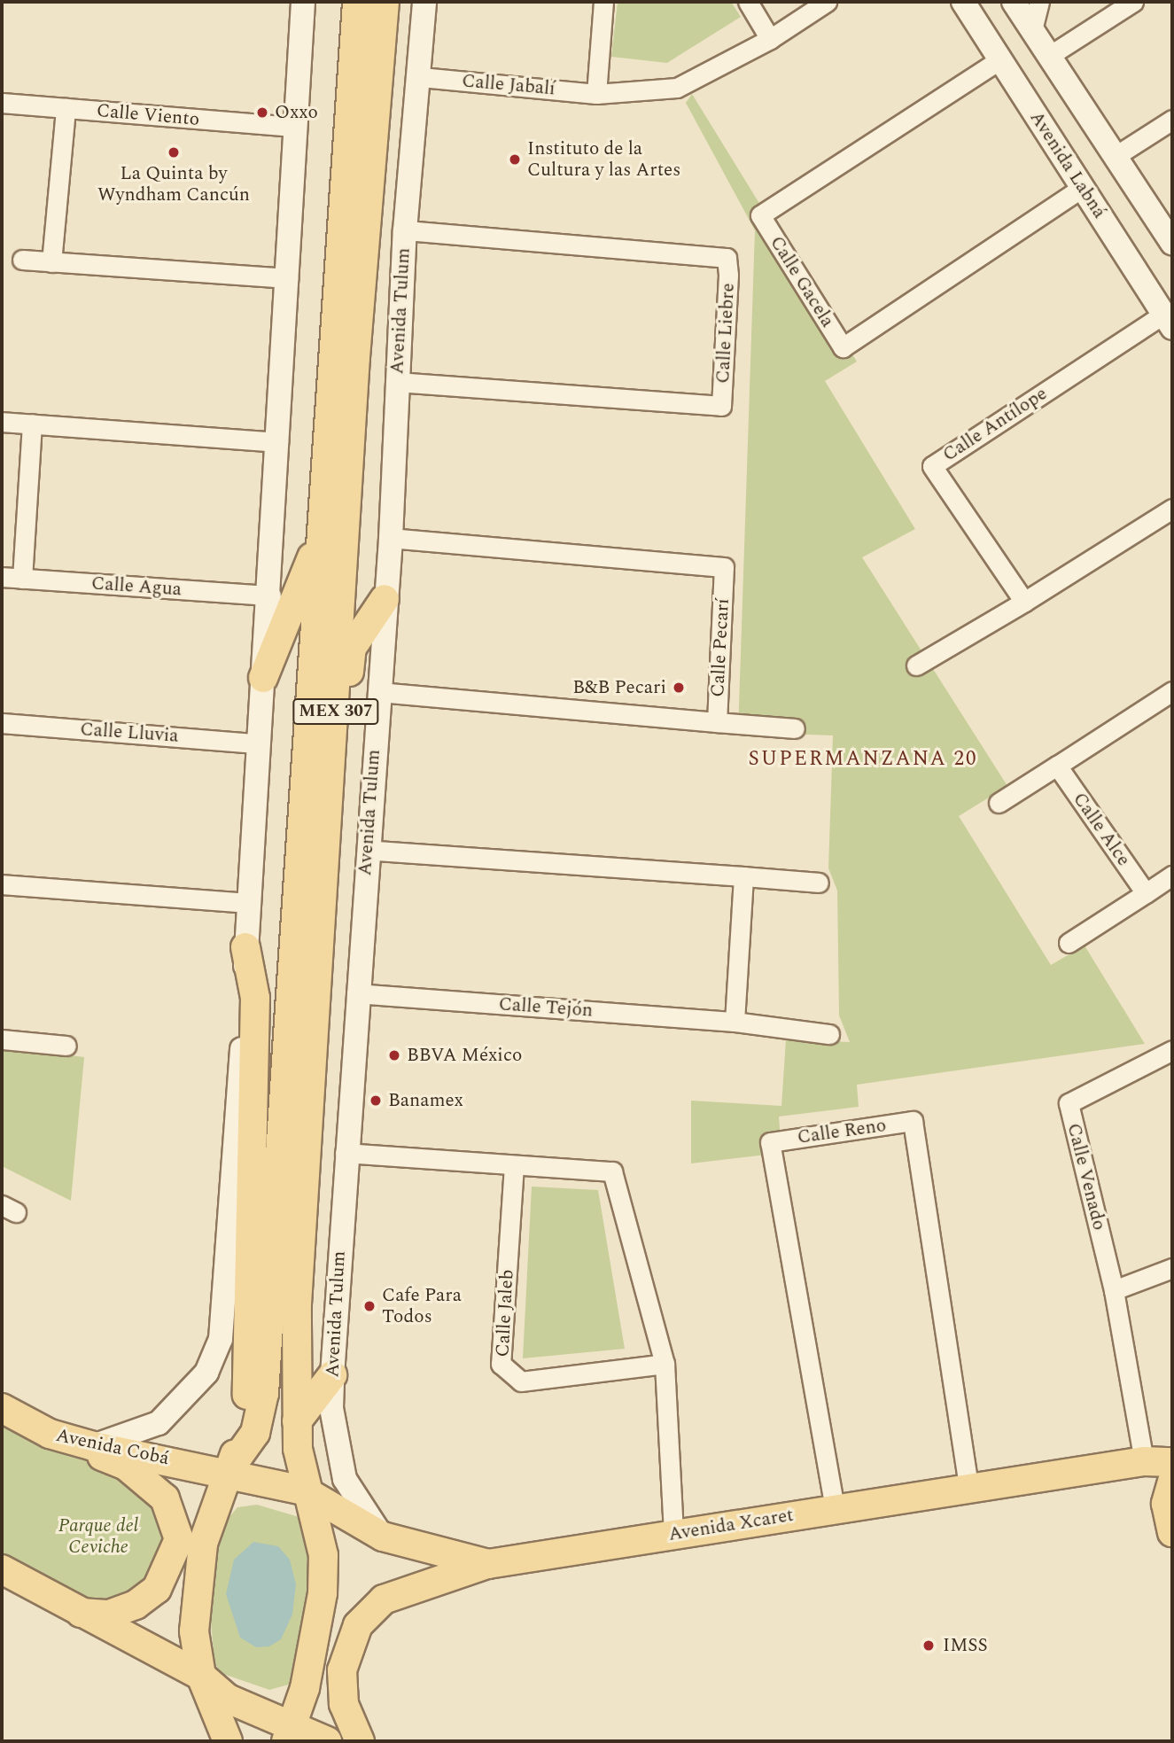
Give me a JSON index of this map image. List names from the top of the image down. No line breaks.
{"streets":{"main road":["Avenida Tulum","MEX 307","Avenida Cobá","Avenida Xcaret"],"street":["Calle Jabalí","Calle Viento","Avenida Labná","Calle Gacela","Calle Liebre","Calle Antílope","Calle Agua","Calle Pecarí","Calle Lluvia","Calle Alce","Calle Tejón","Calle Reno","Calle Venado","Calle Jaleb"]},"crossings":[["Calle Jabalí","Avenida Tulum"],["Avenida Labná","Calle Gacela"],["Avenida Labná","Calle Antílope"],["Avenida Tulum","Calle Liebre"],["Avenida Tulum","Calle Pecarí"],["Avenida Tulum","Calle Tejón"],["Avenida Tulum","Avenida Cobá"],["Avenida Tulum","Avenida Xcaret"],["MEX 307","Avenida Cobá"],["Calle Reno","Avenida Xcaret"],["Calle Venado","Avenida Xcaret"],["Avenida Cobá","Avenida Xcaret"]],"districts":["SUPERMANZANA 20"],"parks":["Parque del Ceviche"],"places":["Oxxo","La Quinta by Wyndham Cancún","Instituto de la Cultura y las Artes","B&B Pecari","BBVA México","Banamex","Cafe Para Todos","IMSS"]}
